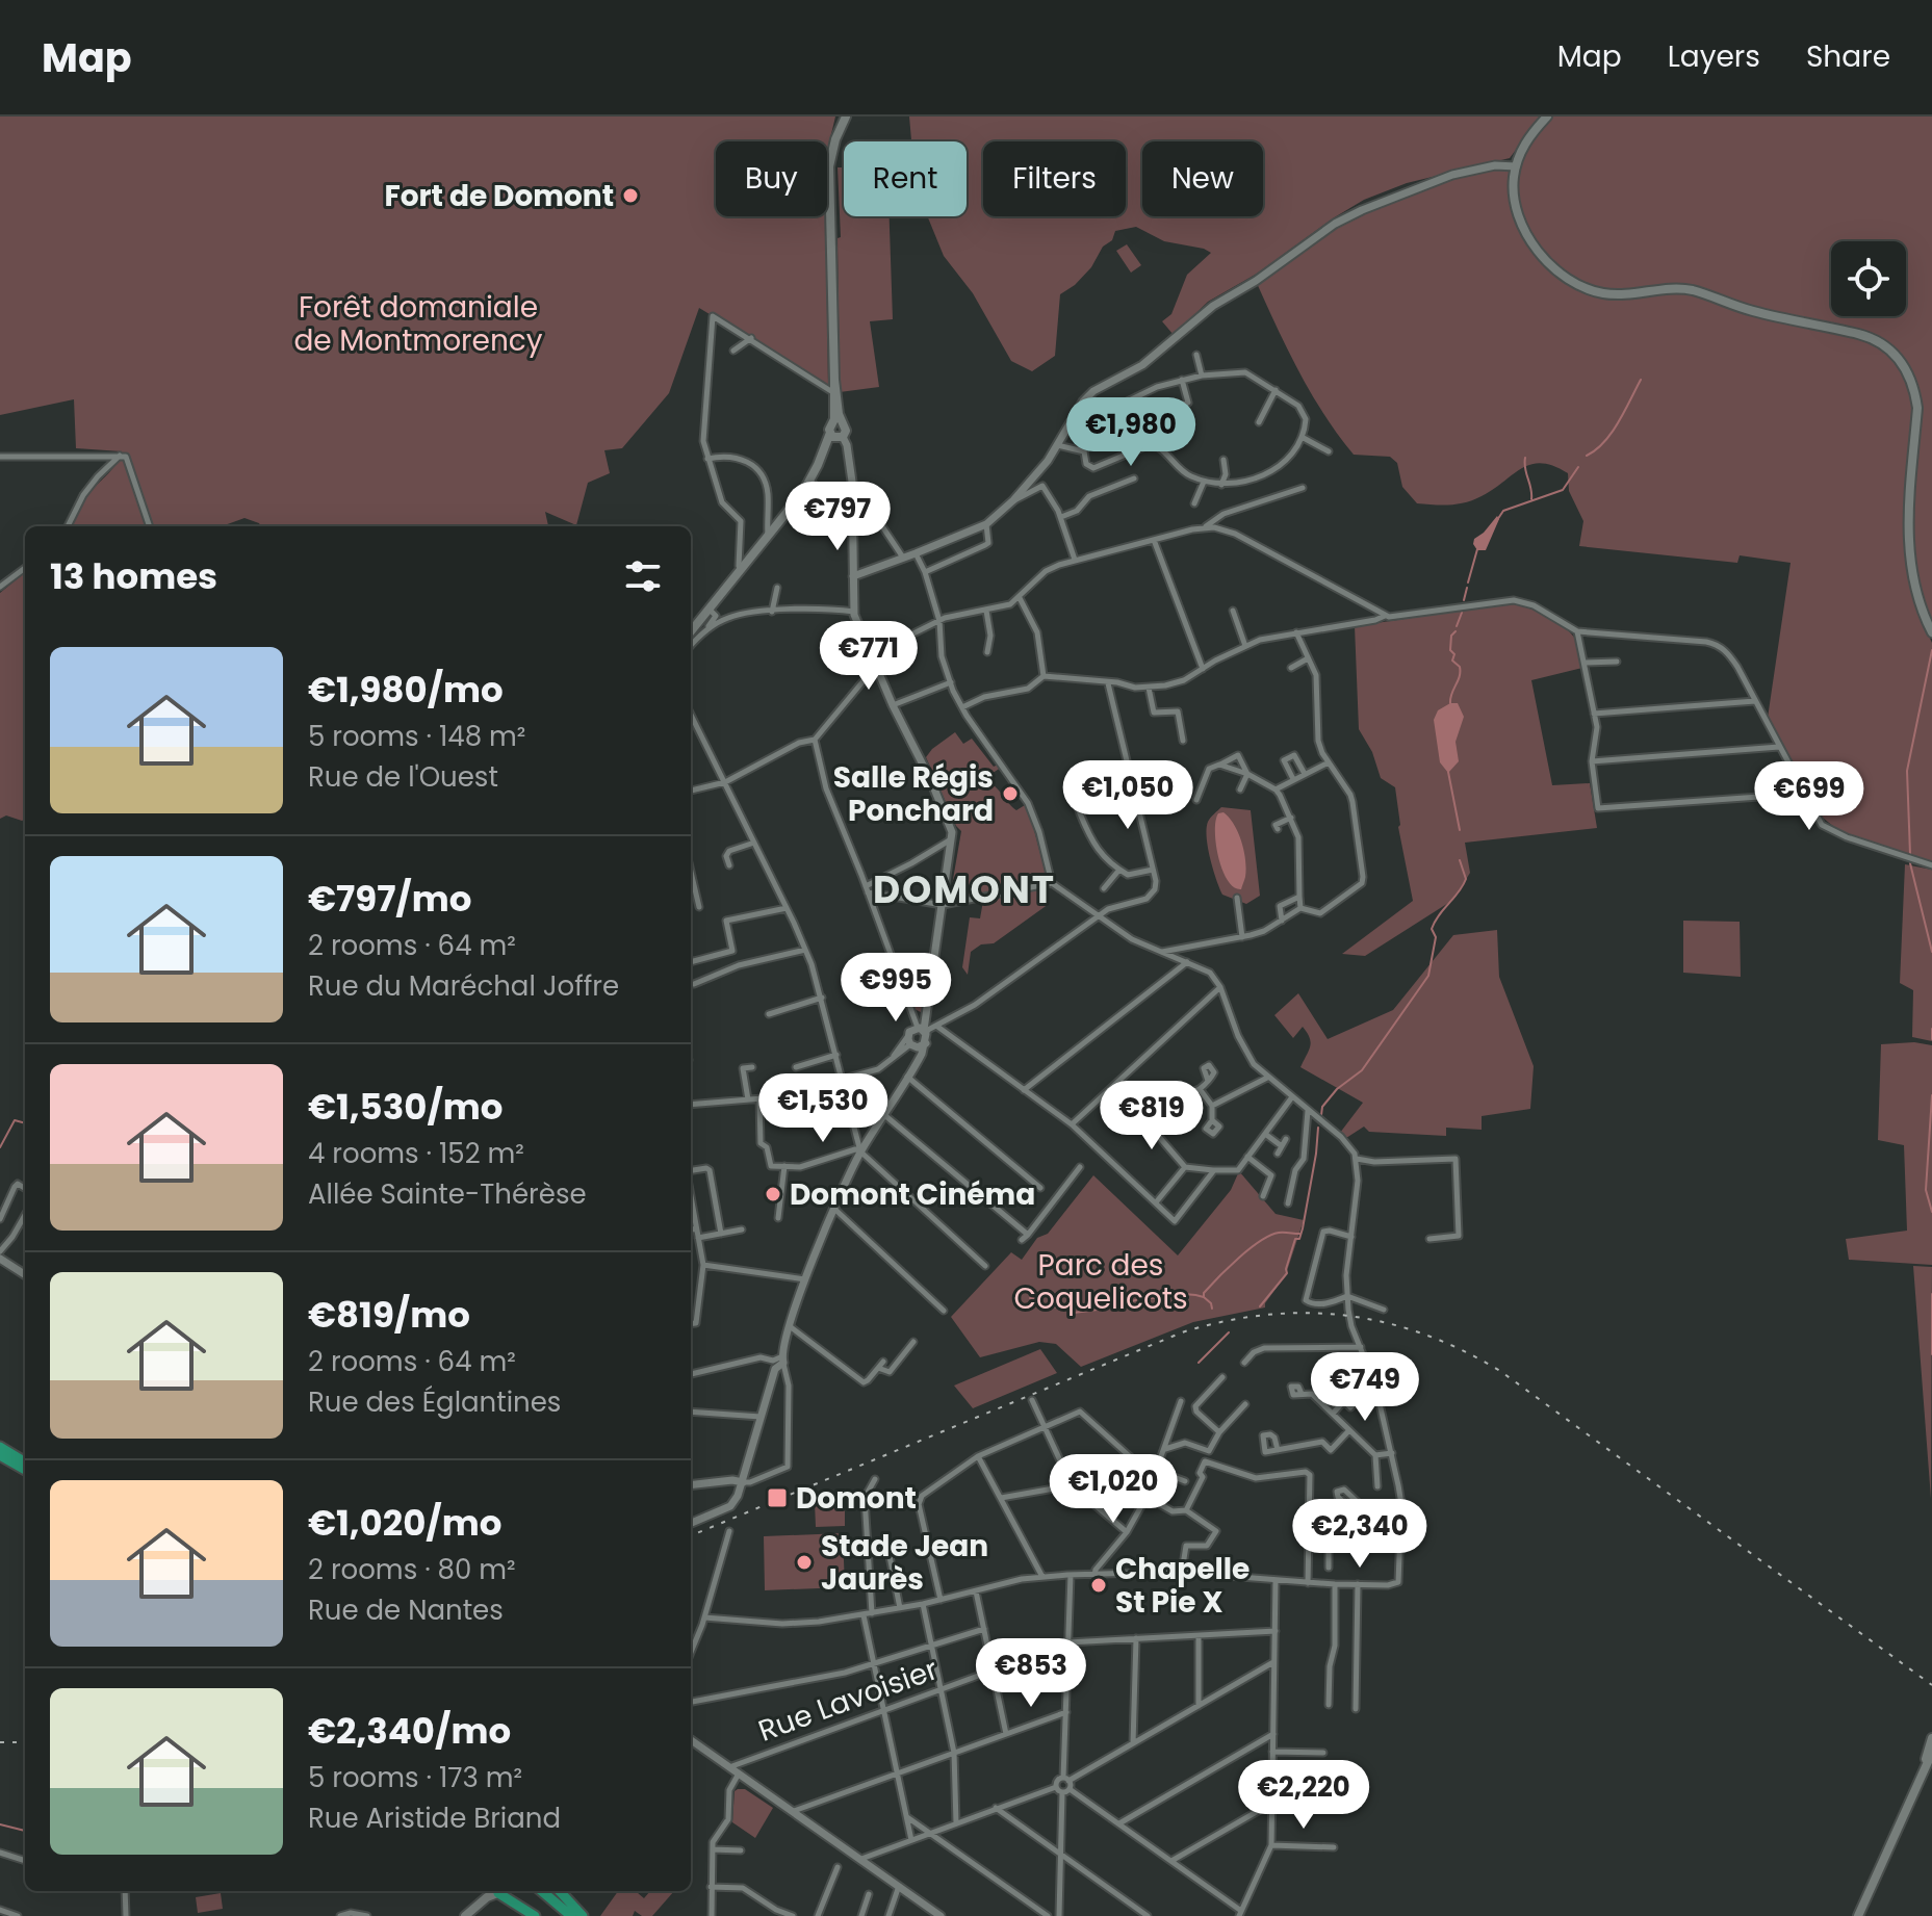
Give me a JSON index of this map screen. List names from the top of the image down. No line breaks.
{"streets":{"street":["Rue Lavoisier"]},"districts":["DOMONT"],"parks":["Forêt domaniale de Montmorency","Parc des Coquelicots"],"places":{"other":["Fort de Domont","Salle Régis Ponchard","Domont Cinéma","Stade Jean Jaurès","Chapelle St Pie X"],"transit":["Domont"]},"page":{"header":"Map","nav":["Map","Layers","Share"],"chip":["Buy","Rent","Filters","New"],"price":["€1,980","€797","€771","€1,050","€699","€995","€1,530","€819","€749","€1,020","€2,340","€853","€2,220"],"heading":"13 homes","list":[{"name":"€1,980/mo","note":"5 rooms · 148 m² · Rue de l'Ouest"},{"name":"€797/mo","note":"2 rooms · 64 m² · Rue du Maréchal Joffre"},{"name":"€1,530/mo","note":"4 rooms · 152 m² · Allée Sainte-Thérèse"},{"name":"€819/mo","note":"2 rooms · 64 m² · Rue des Églantines"},{"name":"€1,020/mo","note":"2 rooms · 80 m² · Rue de Nantes"},{"name":"€2,340/mo","note":"5 rooms · 173 m² · Rue Aristide Briand"}]}}
